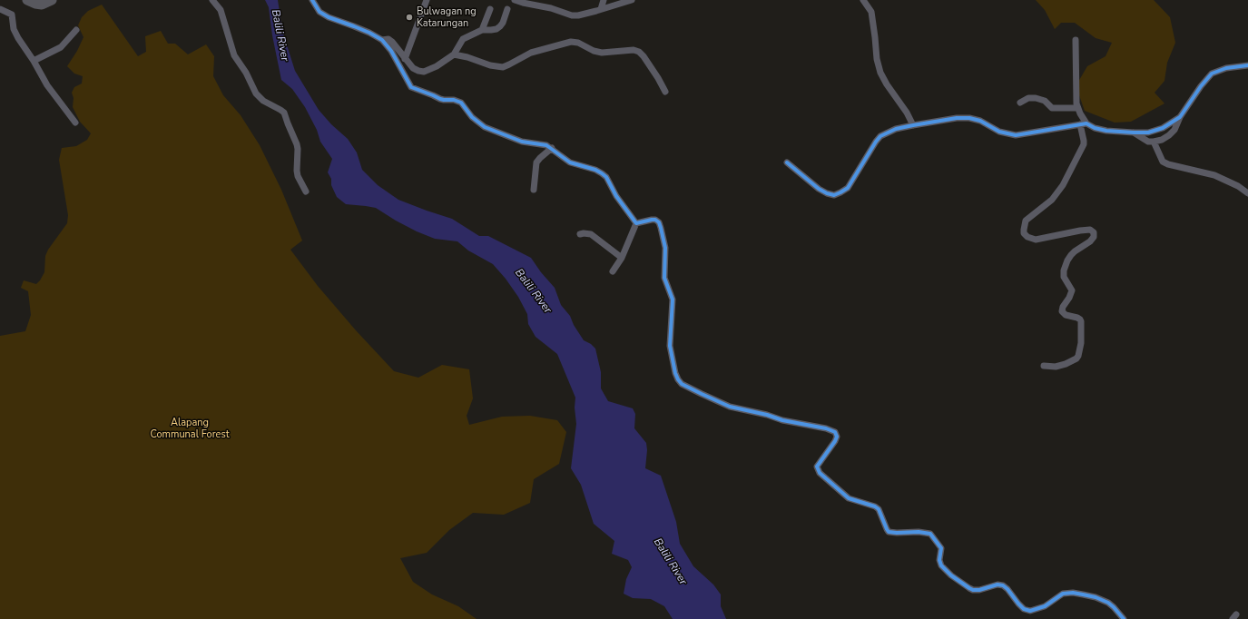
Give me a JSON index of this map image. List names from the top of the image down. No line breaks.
{"water":["Balili River"],"parks":["Alapang Communal Forest"],"places":["Bulwagan ng Katarungan"]}
